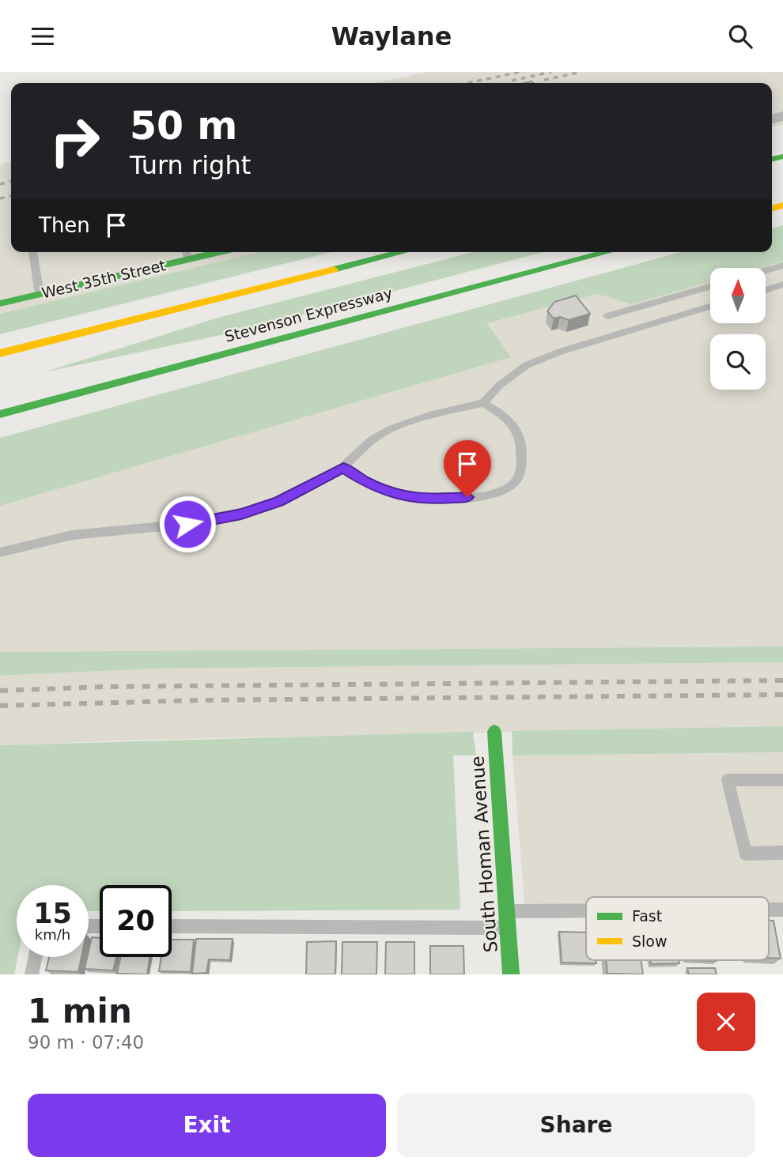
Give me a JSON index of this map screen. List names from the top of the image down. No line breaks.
{"streets":{"main road":["West 35th Street","Stevenson Expressway","South Homan Avenue"]},"legend":["Fast","Slow"],"north":"top","page":{"header":"Waylane","turn":["50 m","Turn right"],"then":"Then","speed":"15 km/h","limit":"20","heading":["1 min","90 m · 07:40"],"buttons":["Exit","Share"]}}
